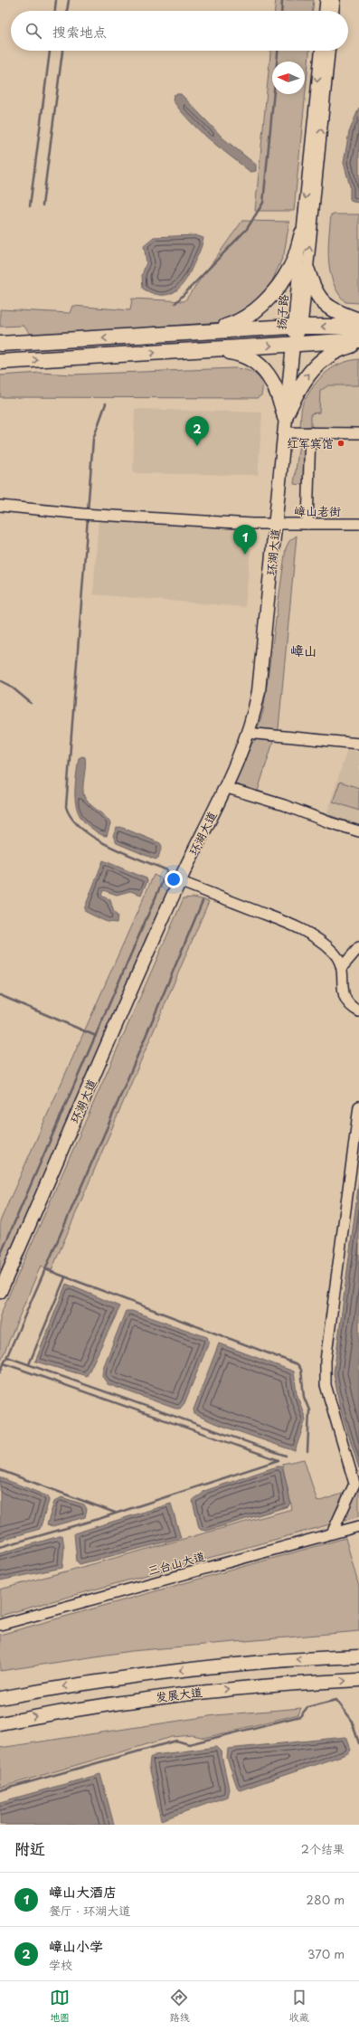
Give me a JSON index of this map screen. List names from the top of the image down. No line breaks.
{"streets":{"main road":["环湖大道","发展大道"],"street":["扬子路","嶂山老街","三台山大道"]},"crossings":[["扬子路","环湖大道"],["嶂山老街","环湖大道"]],"districts":["嶂山"],"places":["红军宾馆"],"north":"left","page":{"search":"搜索地点","pins":["2","1"],"heading":["附近","2个结果"],"list":[{"mark":"1","name":"嶂山大酒店","note":"餐厅 · 环湖大道","value":"280 m"},{"mark":"2","name":"嶂山小学","note":"学校","value":"370 m"}],"nav":["地图","路线","收藏"]}}
